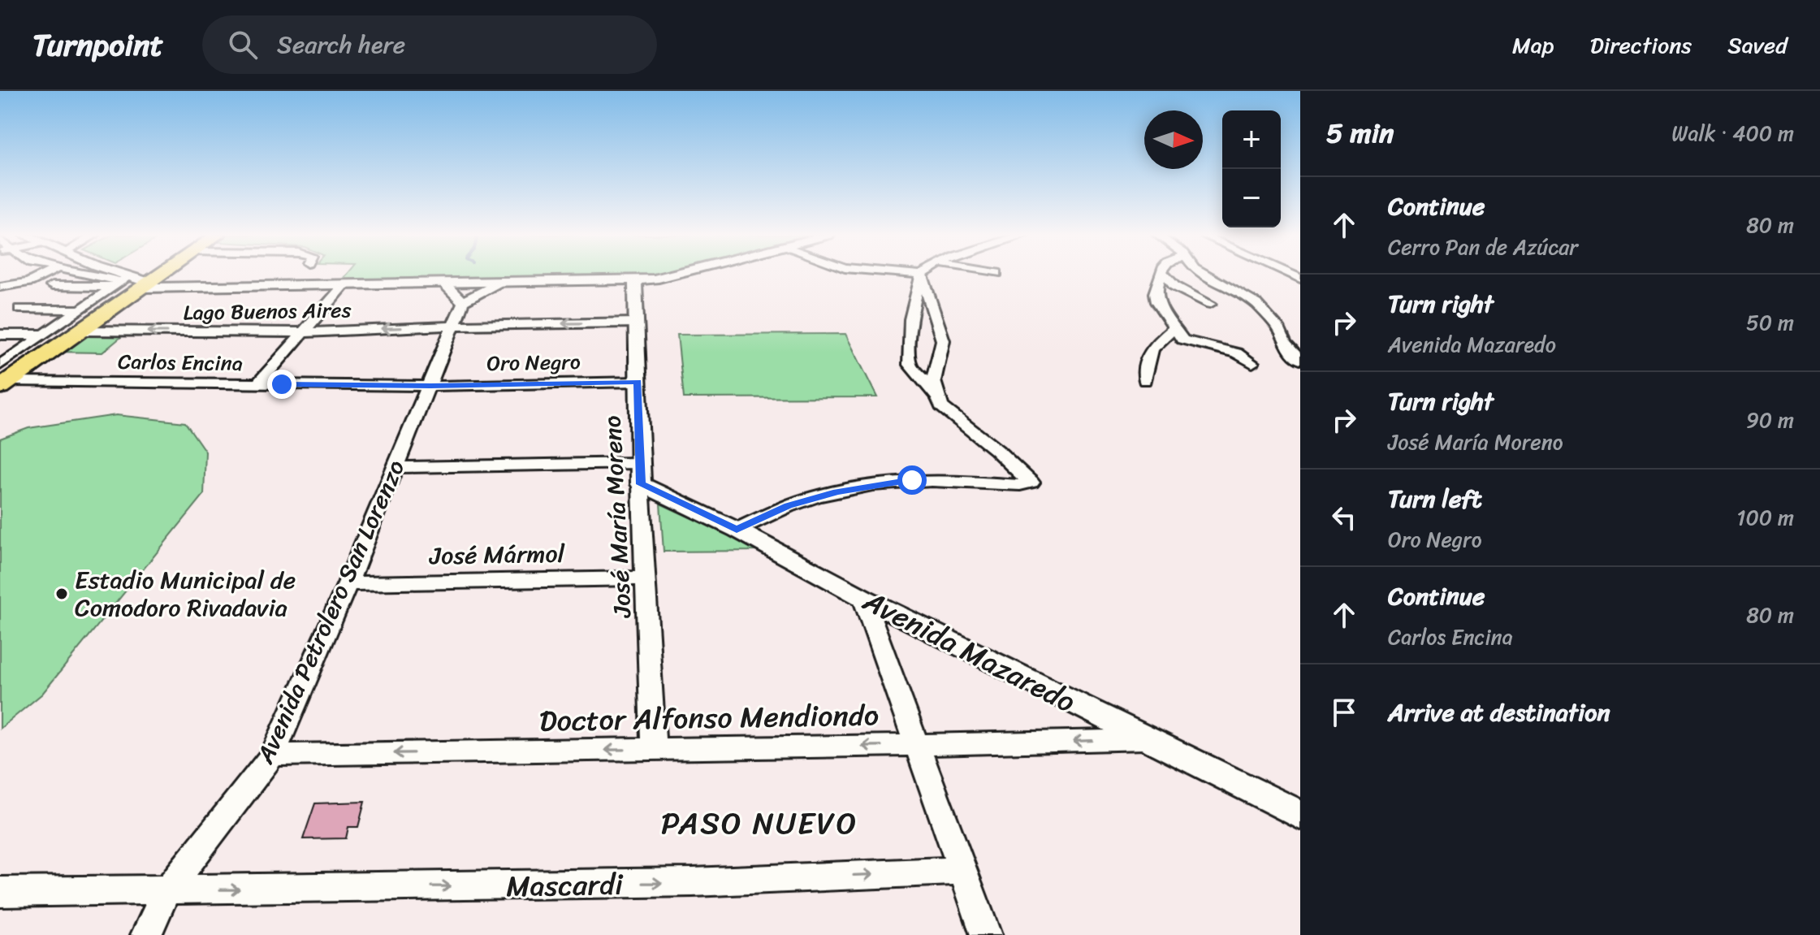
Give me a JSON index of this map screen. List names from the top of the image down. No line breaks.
{"streets":{"street":["Lago Buenos Aires","Carlos Encina","Oro Negro","José María Moreno","José Mármol","Avenida Petrolero San Lorenzo","Avenida Mazaredo","Doctor Alfonso Mendiondo","Mascardi"]},"crossings":[["Lago Buenos Aires","José María Moreno"],["Lago Buenos Aires","Avenida Petrolero San Lorenzo"],["Carlos Encina","Oro Negro"],["Carlos Encina","Avenida Petrolero San Lorenzo"],["Oro Negro","José María Moreno"],["Oro Negro","Avenida Petrolero San Lorenzo"],["José María Moreno","José Mármol"],["José María Moreno","Avenida Mazaredo"],["José María Moreno","Doctor Alfonso Mendiondo"],["José Mármol","Avenida Petrolero San Lorenzo"],["Avenida Petrolero San Lorenzo","Doctor Alfonso Mendiondo"],["Avenida Petrolero San Lorenzo","Mascardi"],["Avenida Mazaredo","Doctor Alfonso Mendiondo"]],"one_way":["Doctor Alfonso Mendiondo","Mascardi"],"districts":["PASO NUEVO"],"places":["Estadio Municipal de Comodoro Rivadavia"],"north":"right","page":{"header":"Turnpoint","search":"Search here","nav":["Map","Directions","Saved"],"heading":["5 min","Walk · 400 m"],"map_buttons":["+","−"],"list":[["Continue","Cerro Pan de Azúcar","80 m"],["Turn right","Avenida Mazaredo","50 m"],["Turn right","José María Moreno","90 m"],["Turn left","Oro Negro","100 m"],["Continue","Carlos Encina","80 m"],"Arrive at destination"]}}
